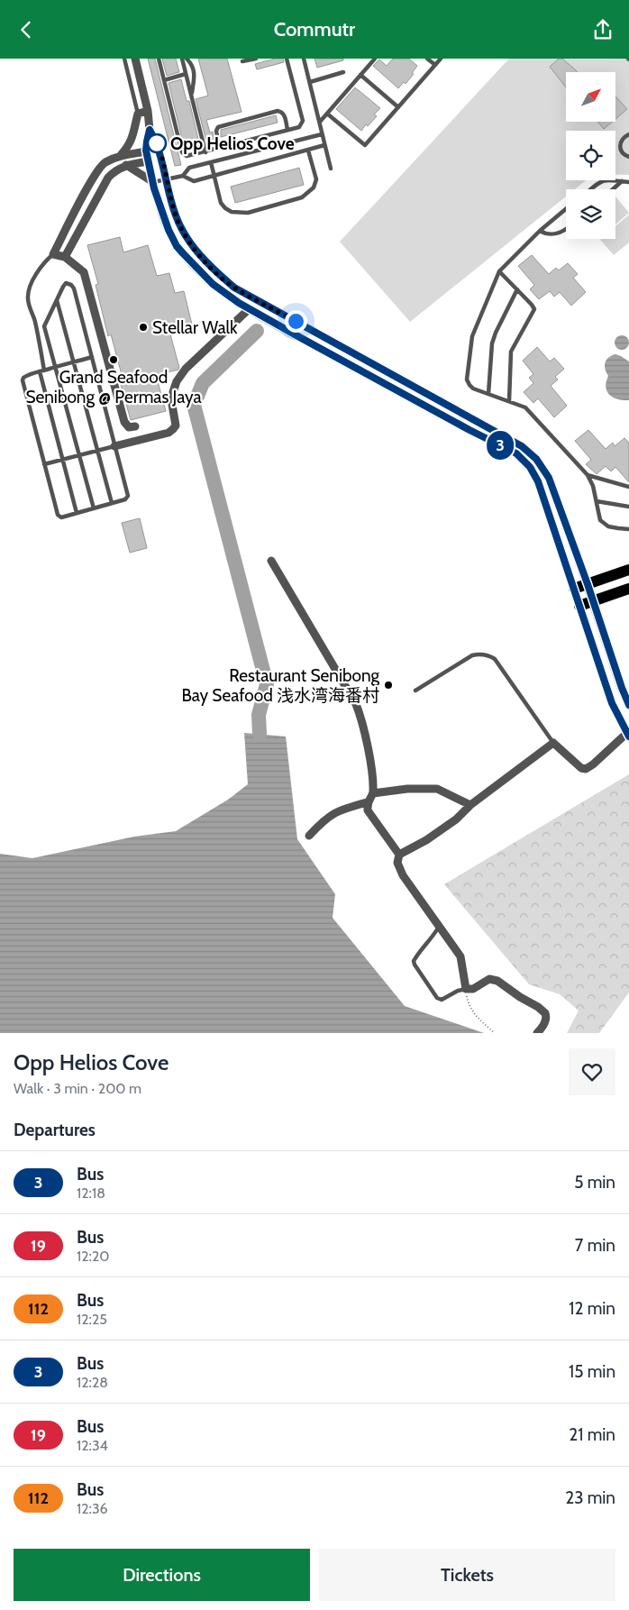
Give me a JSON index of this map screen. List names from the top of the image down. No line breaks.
{"places":["Opp Helios Cove","Stellar Walk","Grand Seafood Senibong @ Permas Jaya","Restaurant Senibong Bay Seafood 浅水湾海番村"],"lines":["bus line 3"],"north":"top right","page":{"header":"Commutr","on_map":"3","heading":[["Opp Helios Cove","Walk · 3 min · 200 m"],"Departures"],"list":[{"mark":"3","name":"Bus","note":"12:18","value":"5 min"},{"mark":"19","name":"Bus","note":"12:20","value":"7 min"},{"mark":"112","name":"Bus","note":"12:25","value":"12 min"},{"mark":"3","name":"Bus","note":"12:28","value":"15 min"},{"mark":"19","name":"Bus","note":"12:34","value":"21 min"},{"mark":"112","name":"Bus","note":"12:36","value":"23 min"}],"buttons":["Directions","Tickets"]}}
